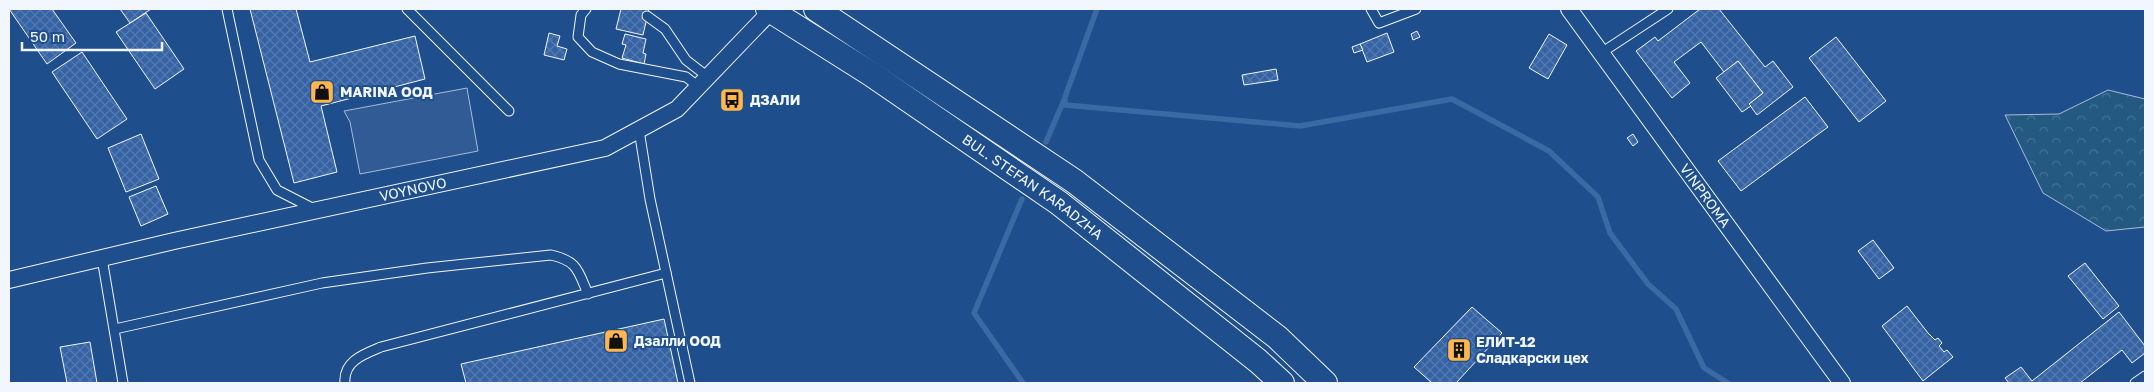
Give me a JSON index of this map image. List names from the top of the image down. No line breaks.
{"streets":{"main road":["BUL. STEFAN KARADZHA"],"street":["VOYNOVO","VINPROMA"]},"crossings":[["BUL. STEFAN KARADZHA","VOYNOVO"]],"places":{"shop":["MARINA ООД","Дзалли ООД"],"bus stop":["ДЗАЛИ"],"building":["ЕЛИТ-12 Сладкарски цех"]},"scale_bar":"50 m"}
